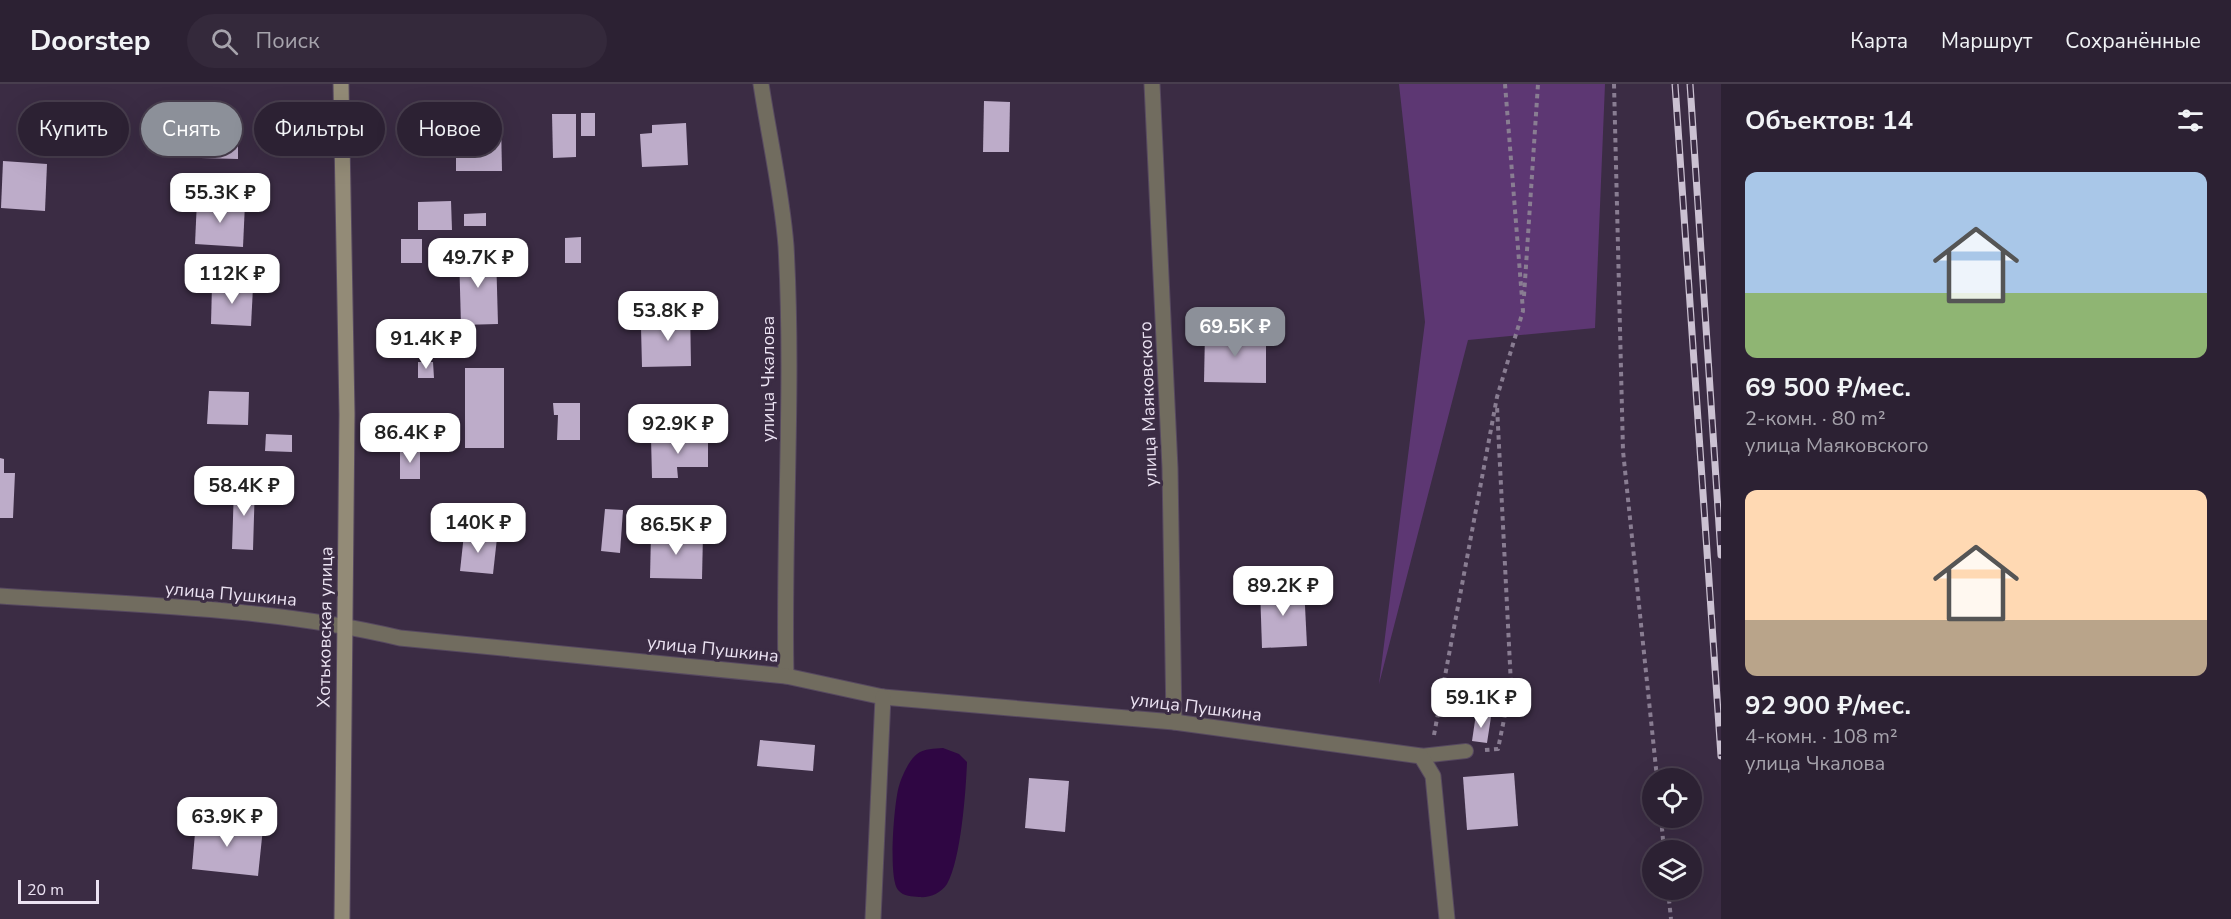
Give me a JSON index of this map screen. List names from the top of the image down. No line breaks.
{"streets":{"main road":["Хотьковская улица"],"street":["улица Чкалова","улица Маяковского","улица Пушкина"]},"crossings":[["улица Чкалова","улица Пушкина"],["улица Маяковского","улица Пушкина"],["улица Пушкина","Хотьковская улица"]],"scale_bar":"20 m","page":{"header":"Doorstep","search":"Поиск","nav":["Карта","Маршрут","Сохранённые"],"heading":"Объектов: 14","chip":["Купить","Снять","Фильтры","Новое"],"list":[{"name":"69 500 ₽/мес.","note":"2-комн. · 80 m² · улица Маяковского"},{"name":"92 900 ₽/мес.","note":"4-комн. · 108 m² · улица Чкалова"}],"price":["55.3K ₽","49.7K ₽","112K ₽","53.8K ₽","69.5K ₽","91.4K ₽","92.9K ₽","86.4K ₽","58.4K ₽","140K ₽","86.5K ₽","89.2K ₽","59.1K ₽","63.9K ₽"],"scale":"20 m"}}
